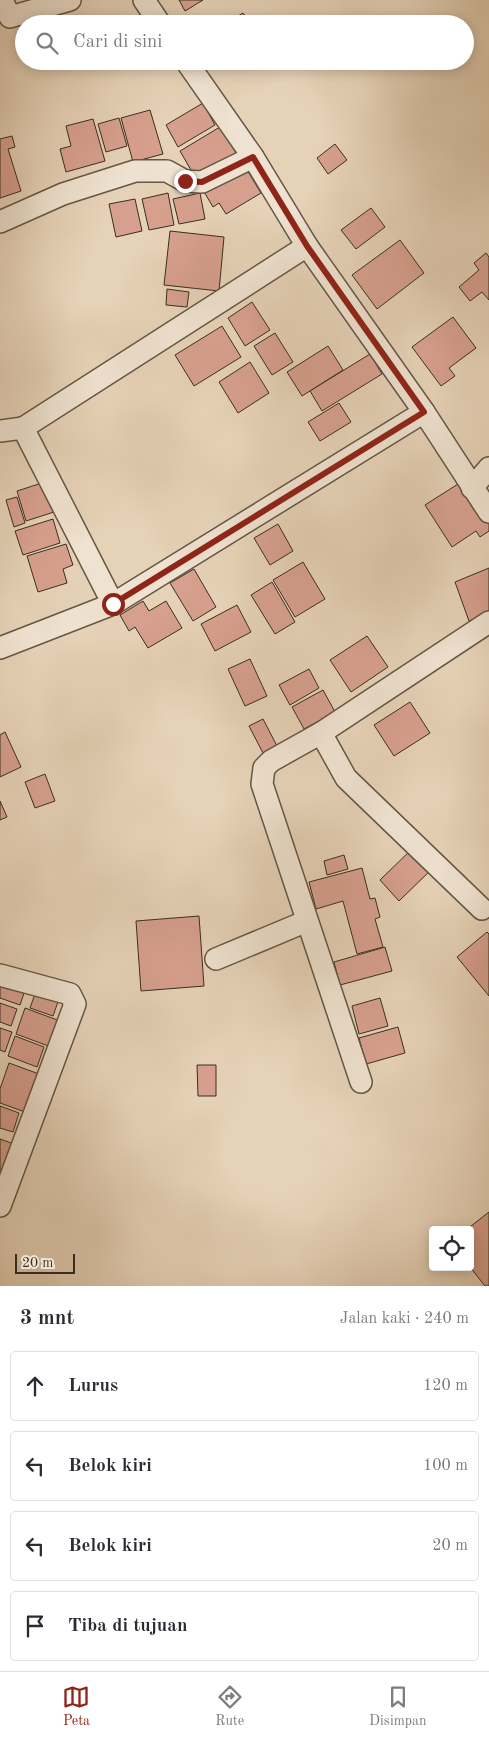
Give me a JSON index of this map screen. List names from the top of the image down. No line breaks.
{"scale_bar":"20 m","page":{"search":"Cari di sini","scale":"20 m","heading":["3 mnt","Jalan kaki · 240 m"],"list":[["Lurus","120 m"],["Belok kiri","100 m"],["Belok kiri","20 m"],"Tiba di tujuan"],"nav":["Peta","Rute","Disimpan"]}}
